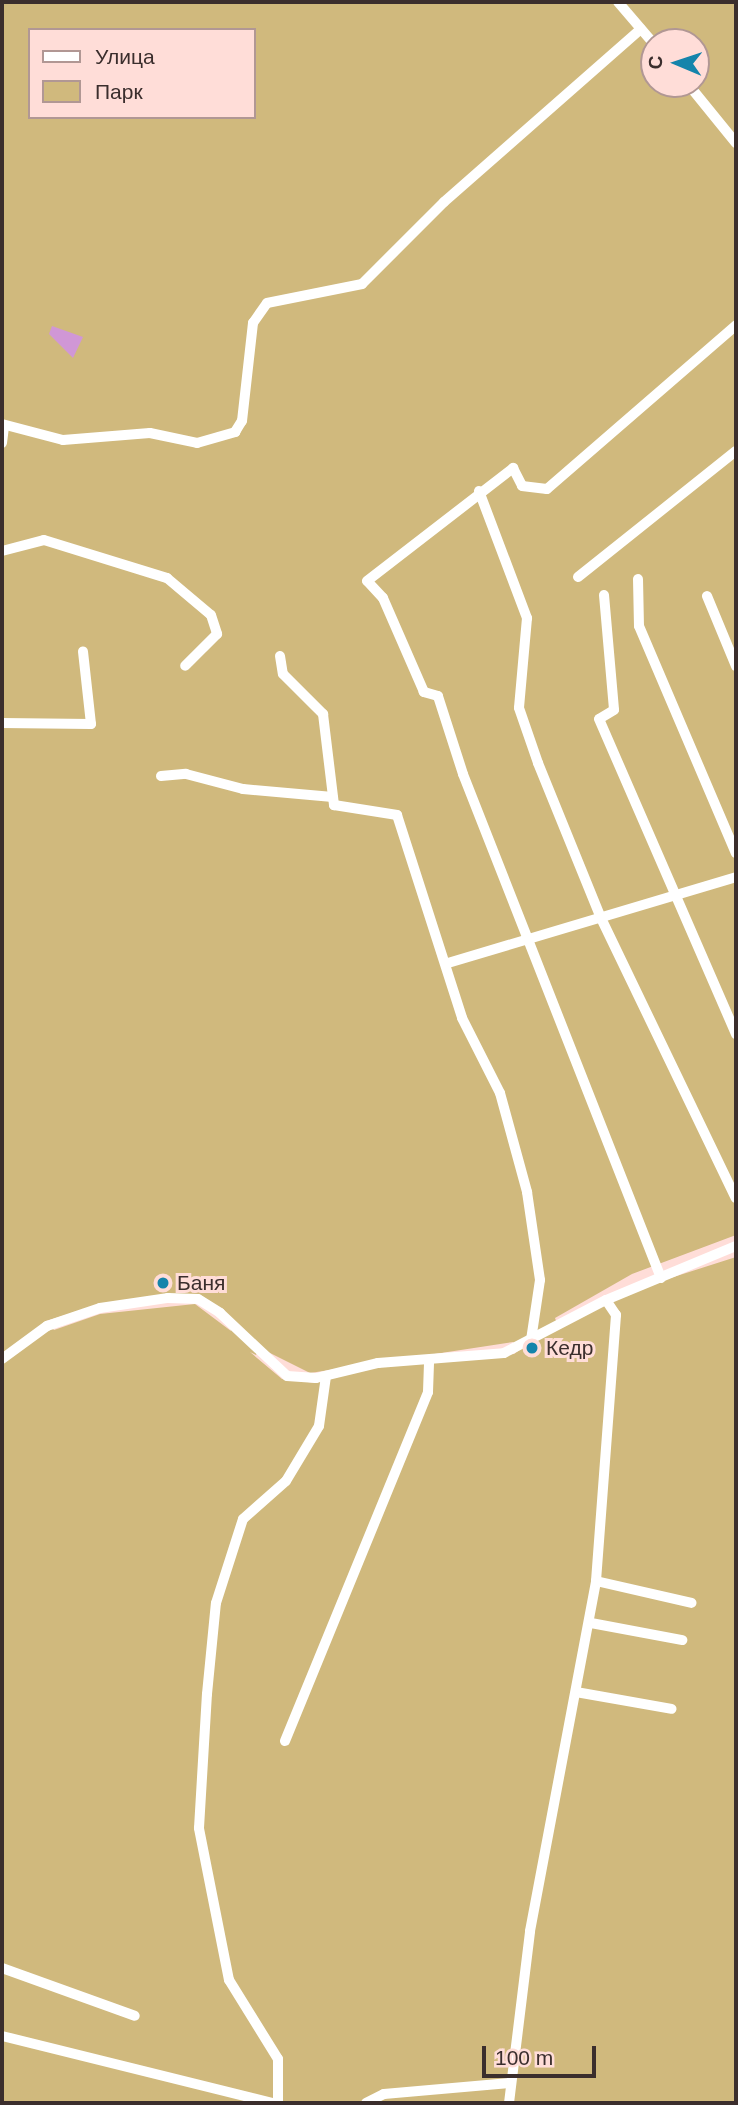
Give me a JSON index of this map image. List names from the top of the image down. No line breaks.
{"places":["Баня","Кедр"],"legend":["Улица","Парк"],"scale_bar":"100 m","north":"left"}
